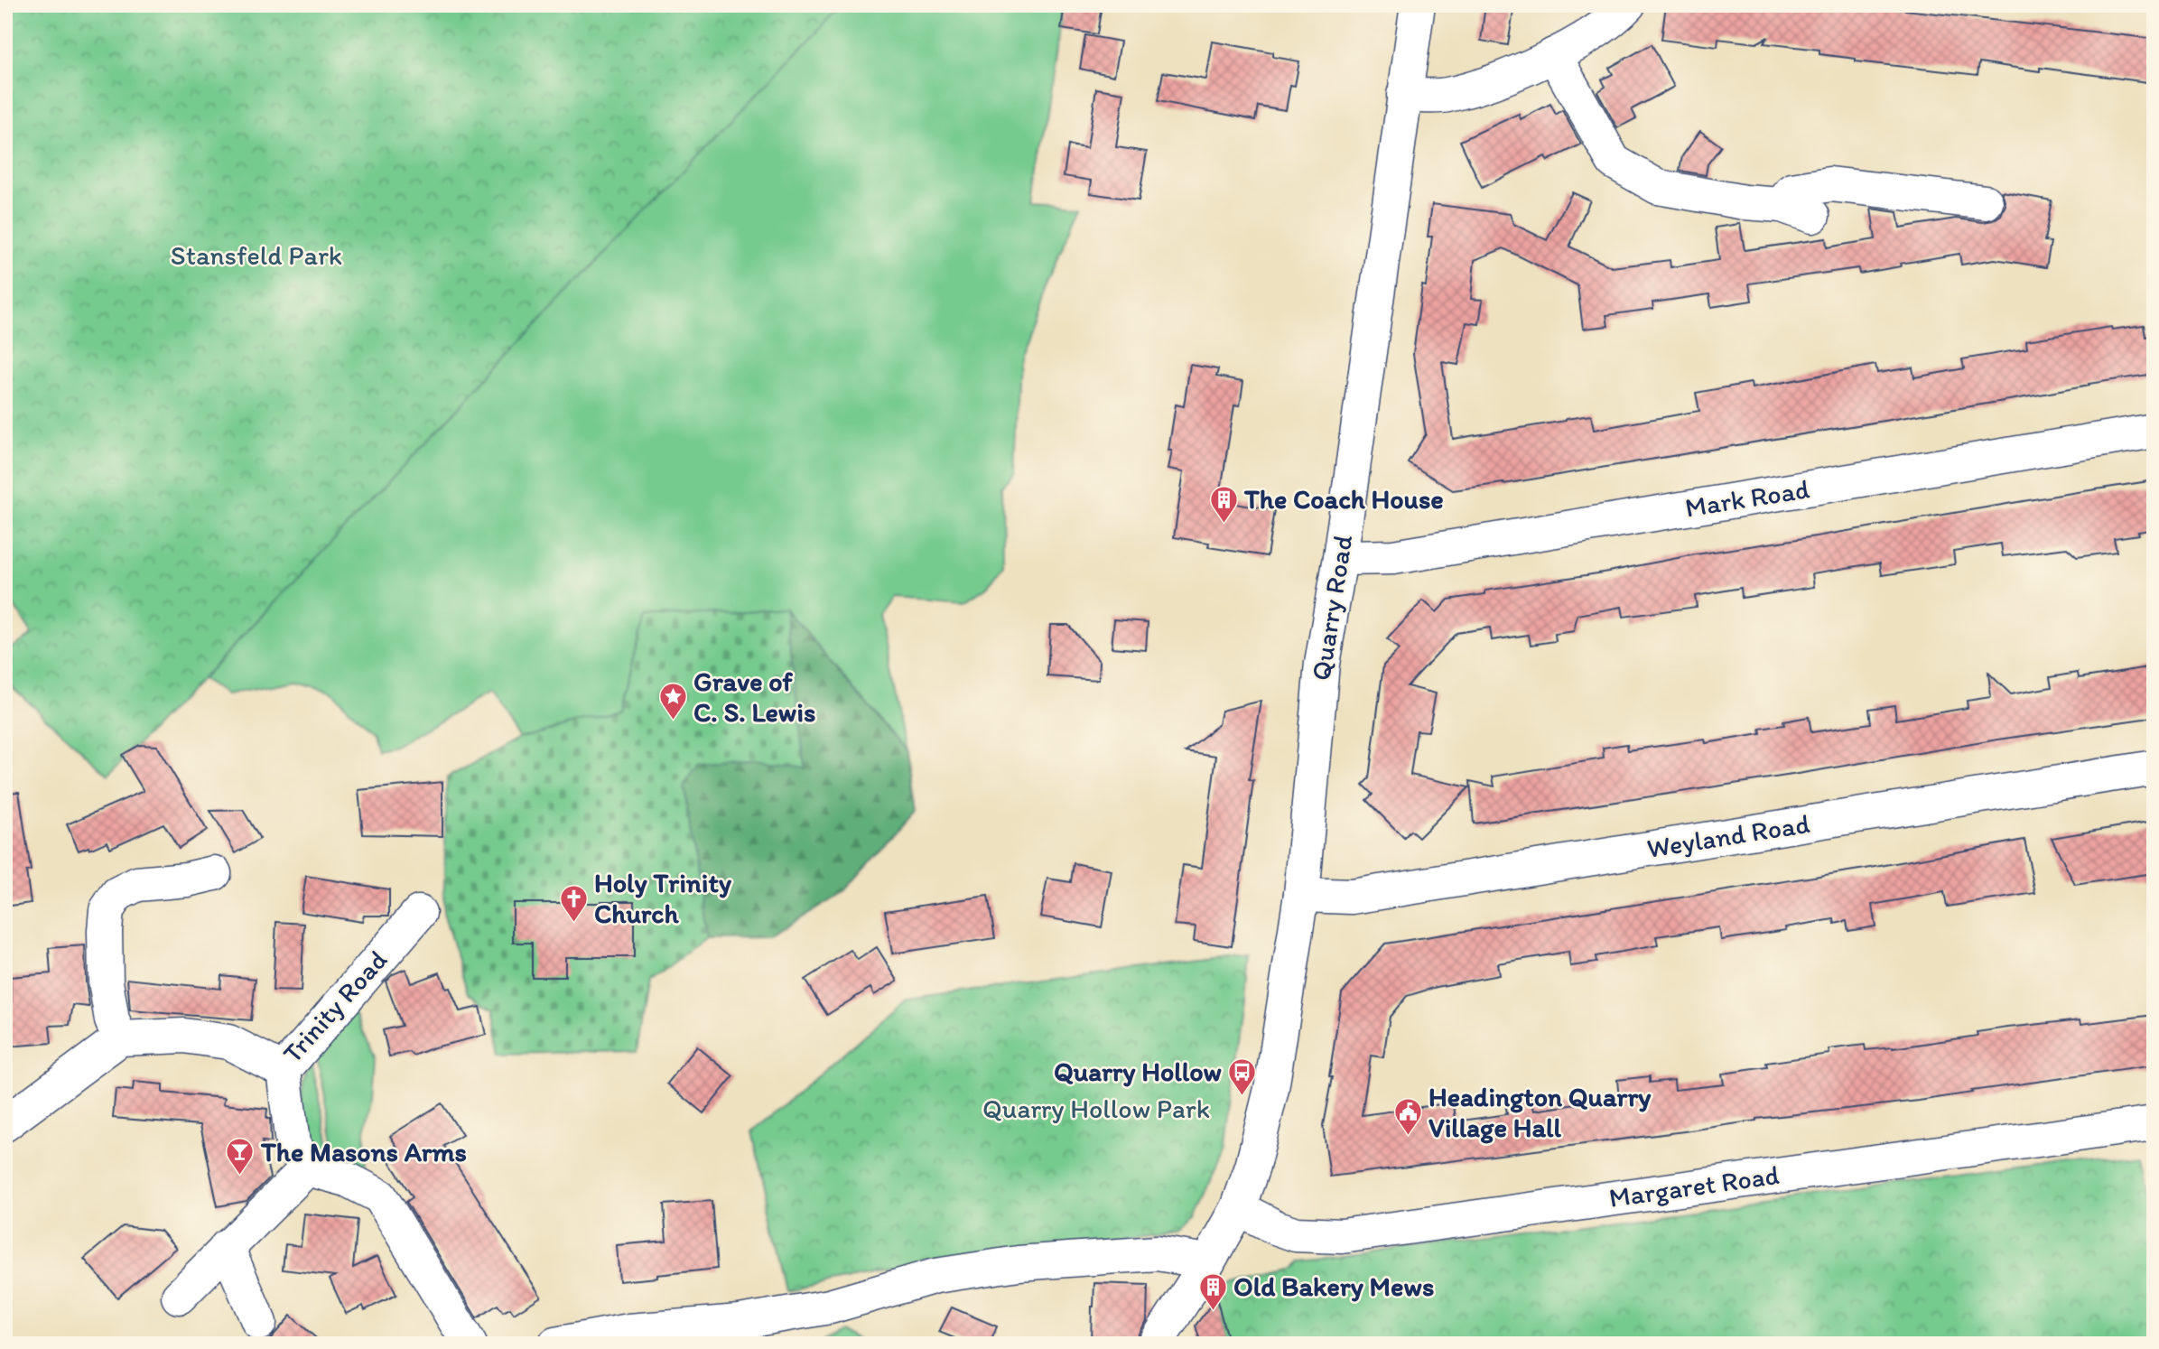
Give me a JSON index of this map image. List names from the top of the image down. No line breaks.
{"streets":{"street":["Mark Road","Quarry Road","Weyland Road","Trinity Road","Margaret Road"]},"crossings":[["Mark Road","Quarry Road"],["Quarry Road","Weyland Road"],["Quarry Road","Margaret Road"]],"parks":["Stansfeld Park","Quarry Hollow Park"],"places":{"building":["The Coach House","Old Bakery Mews"],"place":["Grave of C. S. Lewis"],"church":["Holy Trinity Church"],"bus stop":["Quarry Hollow"],"public building":["Headington Quarry Village Hall"],"bar":["The Masons Arms"]}}
